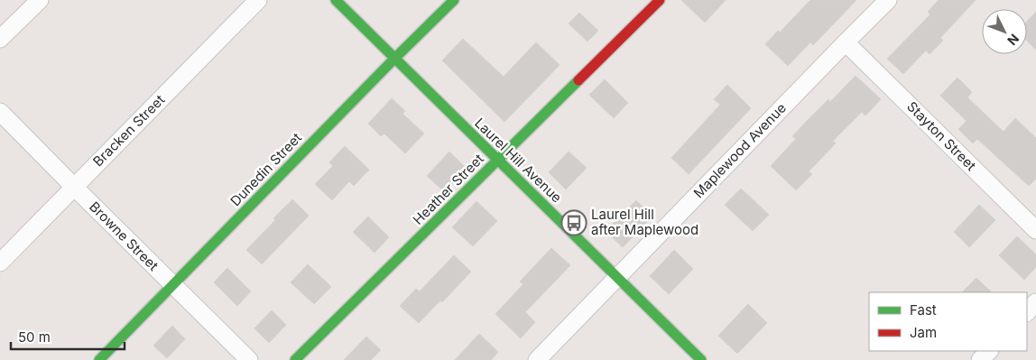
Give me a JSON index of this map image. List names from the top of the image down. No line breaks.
{"streets":{"street":["Bracken Street","Stayton Street","Maplewood Avenue","Laurel Hill Avenue","Dunedin Street","Heather Street","Browne Street"]},"crossings":[["Bracken Street","Browne Street"],["Stayton Street","Maplewood Avenue"],["Maplewood Avenue","Laurel Hill Avenue"],["Laurel Hill Avenue","Dunedin Street"],["Laurel Hill Avenue","Heather Street"],["Dunedin Street","Browne Street"]],"places":{"bus stop":["Laurel Hill after Maplewood"]},"legend":["Fast","Jam"],"scale_bar":"50 m","north":"bottom right"}
